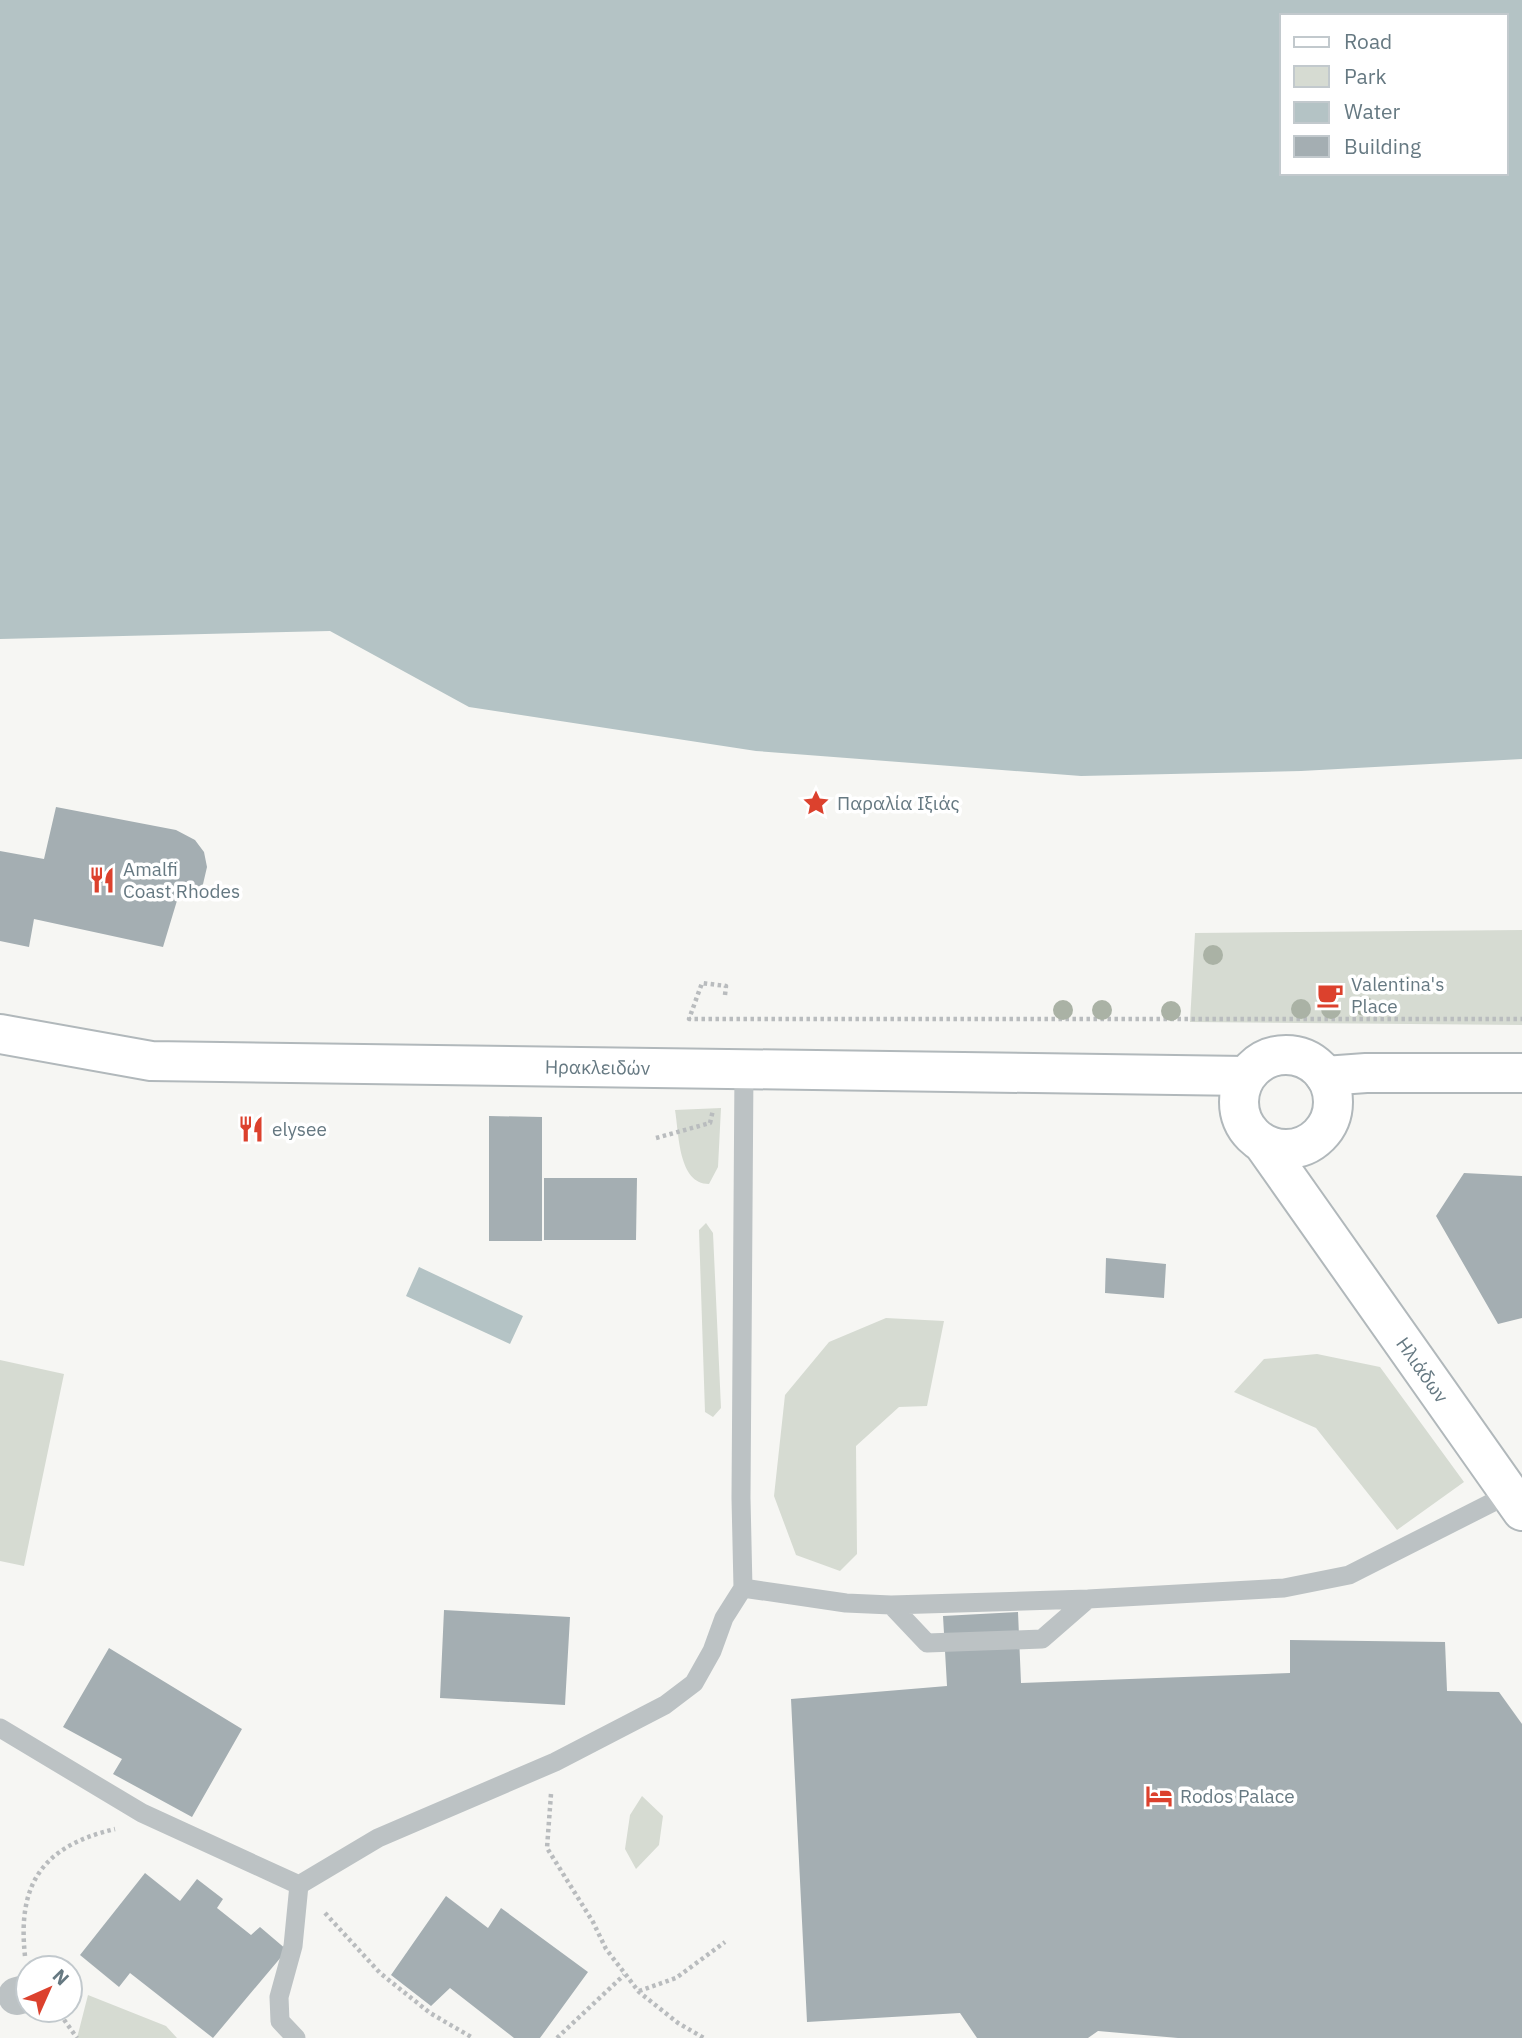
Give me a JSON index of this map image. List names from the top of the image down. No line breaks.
{"streets":{"main road":["Ηρακλειδών","Ηλιάδων"]},"crossings":[["Ηρακλειδών","Ηλιάδων"]],"places":{"place":["Παραλία Ιξιάς"],"restaurant":["Amalfi Coast Rhodes","elysee"],"cafe":["Valentina's Place"],"hotel":["Rodos Palace"]},"legend":["Road","Park","Water","Building"],"north":"top right"}
